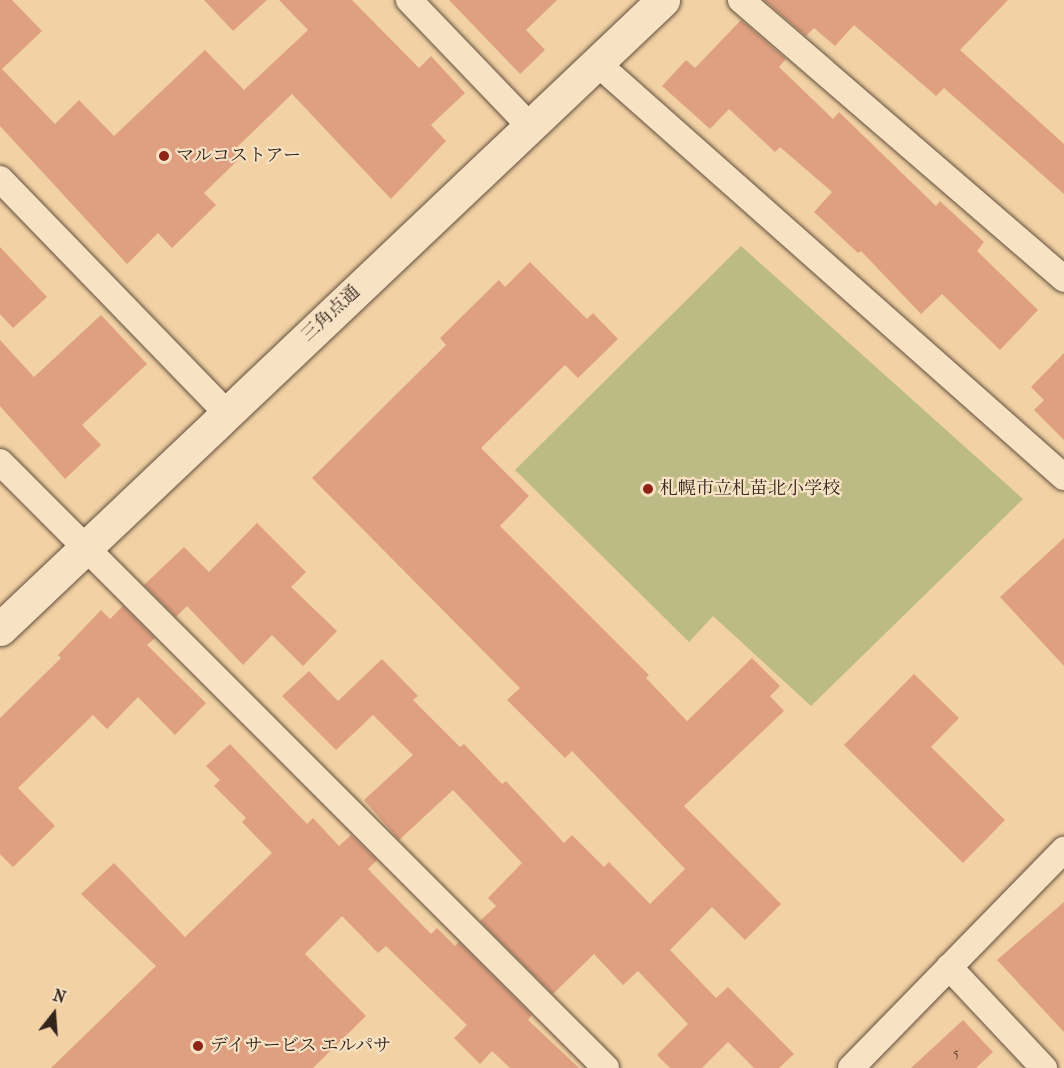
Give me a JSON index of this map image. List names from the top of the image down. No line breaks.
{"streets":{"street":["三角点通"]},"places":["マルコストアー","札幌市立札苗北小学校","デイサービス エルパサ"],"house_numbers":["5"],"north":"top"}
